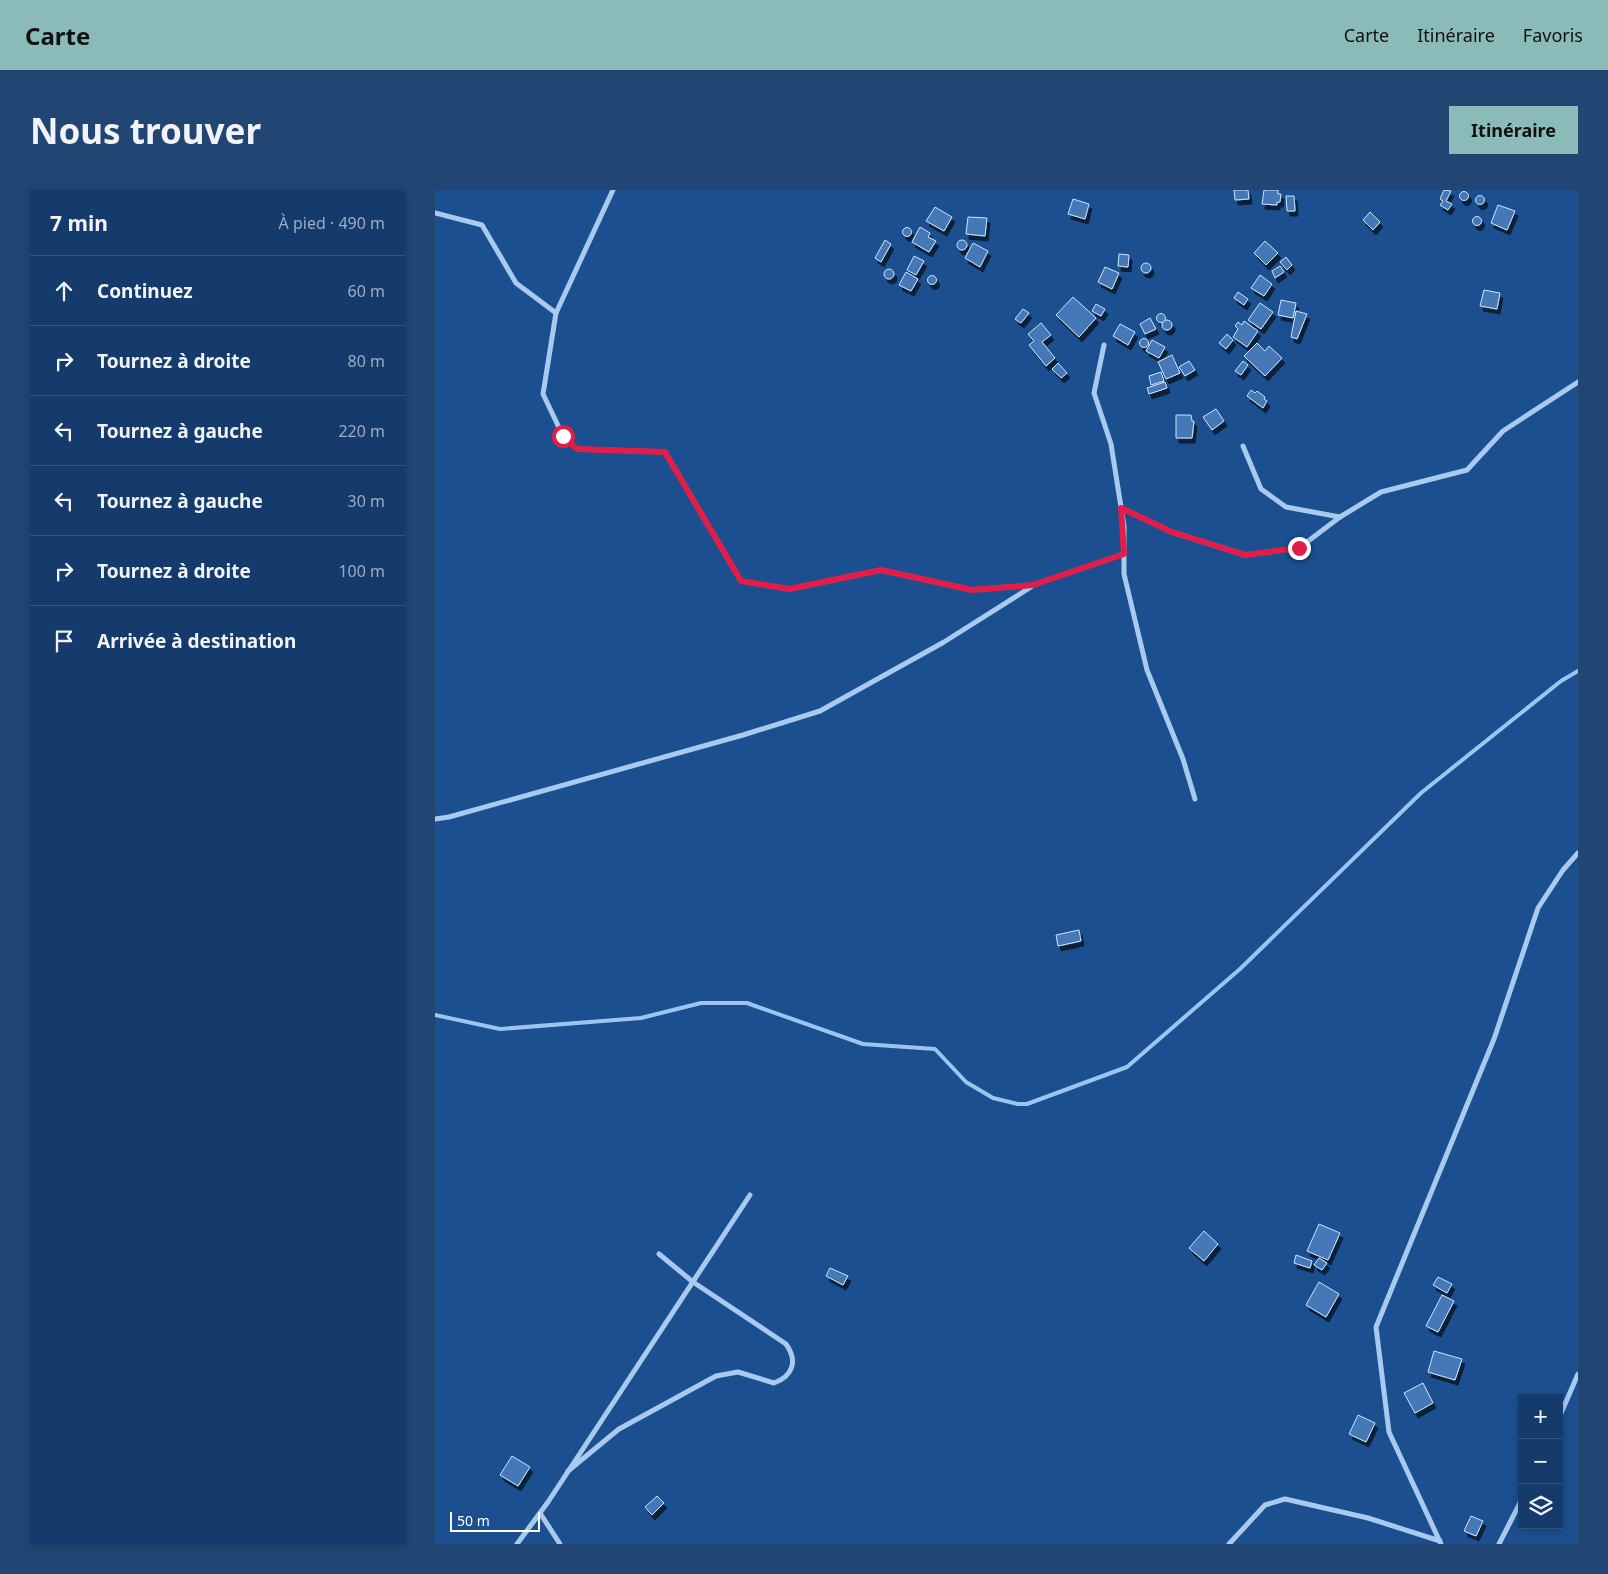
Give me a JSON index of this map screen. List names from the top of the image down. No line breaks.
{"scale_bar":"50 m","page":{"header":"Carte","nav":["Carte","Itinéraire","Favoris"],"buttons":"Itinéraire","title":"Nous trouver","heading":["7 min","À pied · 490 m"],"list":[["Continuez","60 m"],["Tournez à droite","80 m"],["Tournez à gauche","220 m"],["Tournez à gauche","30 m"],["Tournez à droite","100 m"],"Arrivée à destination"],"map_buttons":["+","−"],"scale":"50 m"}}
